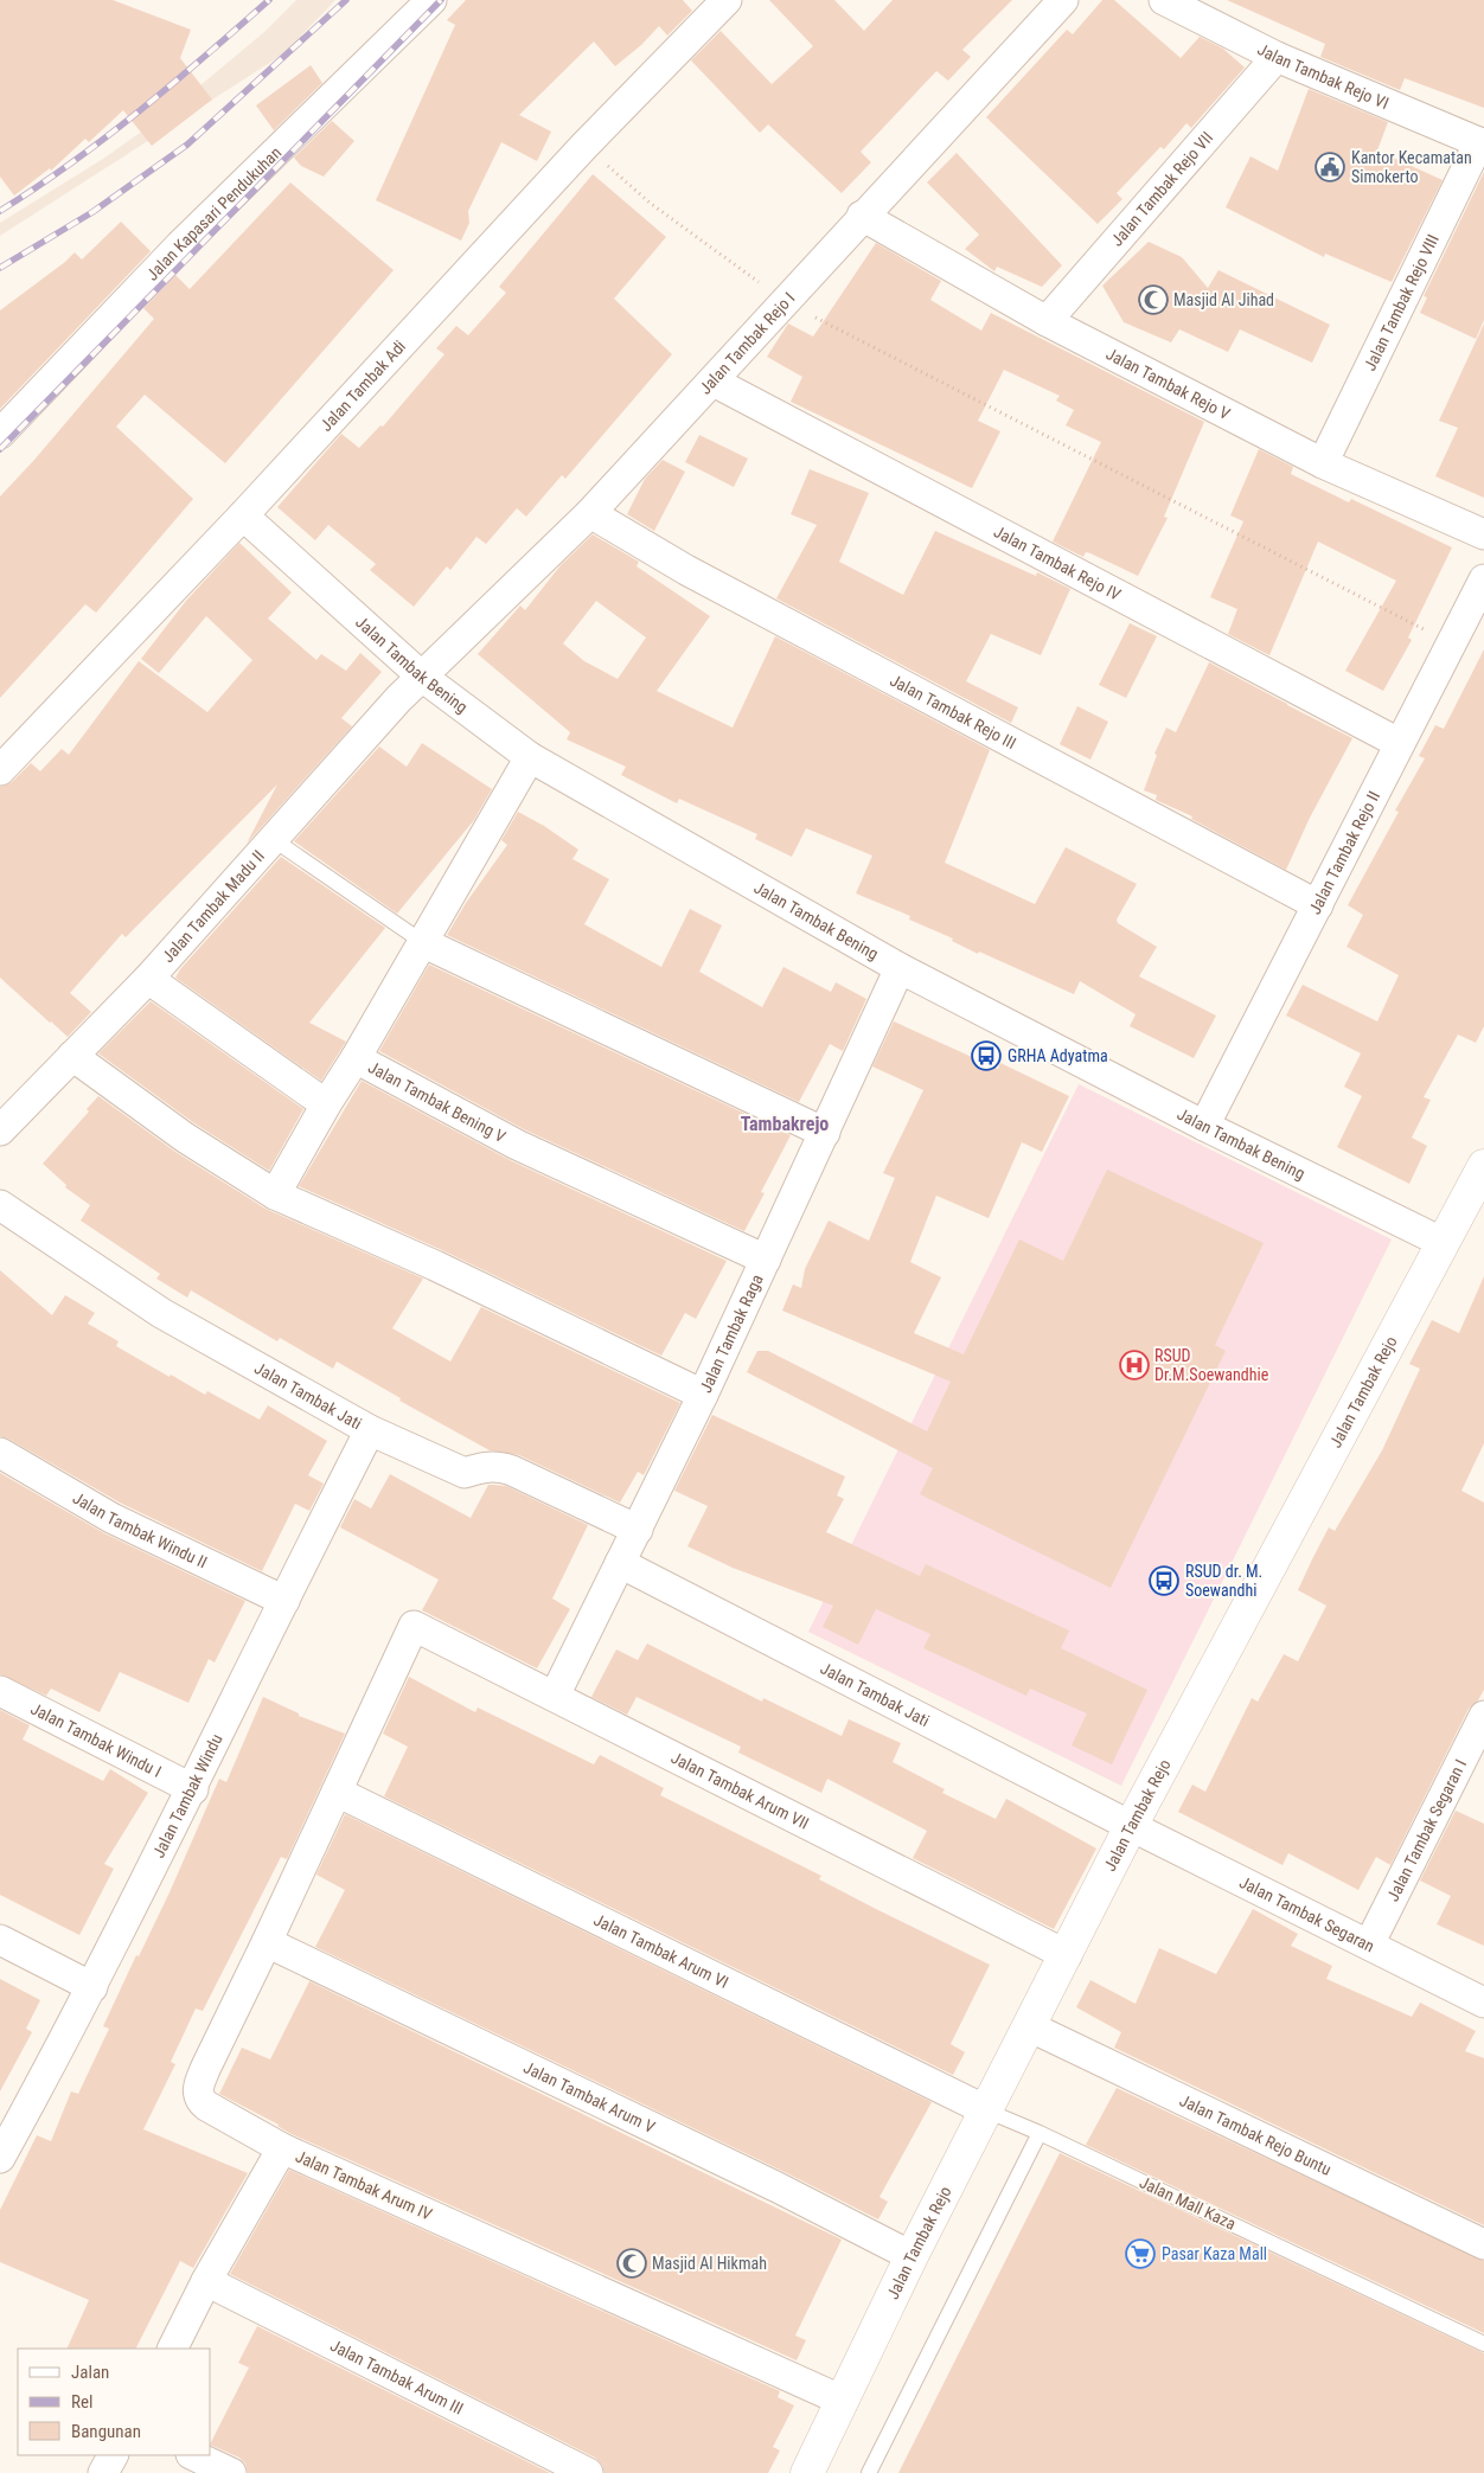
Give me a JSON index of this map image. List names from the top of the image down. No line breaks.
{"streets":{"street":["Jalan Tambak Rejo VI","Jalan Tambak Rejo VII","Jalan Kapasari Pendukuhan","Jalan Tambak Rejo VIII","Jalan Tambak Rejo I","Jalan Tambak Rejo V","Jalan Tambak Adi","Jalan Tambak Rejo IV","Jalan Tambak Bening","Jalan Tambak Rejo III","Jalan Tambak Rejo II","Jalan Tambak Madu II","Jalan Tambak Bening V","Jalan Tambak Raga","Jalan Tambak Rejo","Jalan Tambak Jati","Jalan Tambak Windu II","Jalan Tambak Windu I","Jalan Tambak Arum VII","Jalan Tambak Windu","Jalan Tambak Segaran I","Jalan Tambak Segaran","Jalan Tambak Arum VI","Jalan Tambak Arum V","Jalan Tambak Rejo Buntu","Jalan Tambak Arum IV","Jalan Tambak Arum III"],"lane":["Jalan Mall Kaza"]},"crossings":[["Jalan Tambak Rejo VI","Jalan Tambak Rejo VII"],["Jalan Tambak Rejo VI","Jalan Tambak Rejo VIII"],["Jalan Tambak Rejo VII","Jalan Tambak Rejo V"],["Jalan Tambak Rejo VIII","Jalan Tambak Rejo V"],["Jalan Tambak Rejo I","Jalan Tambak Rejo V"],["Jalan Tambak Rejo I","Jalan Tambak Rejo IV"],["Jalan Tambak Rejo I","Jalan Tambak Bening"],["Jalan Tambak Rejo I","Jalan Tambak Rejo III"],["Jalan Tambak Rejo I","Jalan Tambak Madu II"],["Jalan Tambak Adi","Jalan Tambak Bening"],["Jalan Tambak Rejo IV","Jalan Tambak Rejo II"],["Jalan Tambak Bening","Jalan Tambak Rejo II"],["Jalan Tambak Bening","Jalan Tambak Madu II"],["Jalan Tambak Bening","Jalan Tambak Raga"],["Jalan Tambak Bening","Jalan Tambak Rejo"],["Jalan Tambak Rejo III","Jalan Tambak Rejo II"],["Jalan Tambak Bening V","Jalan Tambak Raga"],["Jalan Tambak Raga","Jalan Tambak Jati"],["Jalan Tambak Raga","Jalan Tambak Arum VII"],["Jalan Tambak Rejo","Jalan Tambak Jati"],["Jalan Tambak Rejo","Jalan Tambak Arum VII"],["Jalan Tambak Rejo","Jalan Tambak Segaran"],["Jalan Tambak Rejo","Jalan Tambak Arum VI"],["Jalan Tambak Rejo","Jalan Tambak Arum V"],["Jalan Tambak Rejo","Jalan Tambak Rejo Buntu"],["Jalan Tambak Rejo","Jalan Tambak Arum IV"],["Jalan Tambak Rejo","Jalan Mall Kaza"],["Jalan Tambak Jati","Jalan Tambak Windu"],["Jalan Tambak Jati","Jalan Tambak Segaran"],["Jalan Tambak Windu II","Jalan Tambak Windu"],["Jalan Tambak Windu I","Jalan Tambak Windu"],["Jalan Tambak Arum VII","Jalan Tambak Arum IV"],["Jalan Tambak Segaran I","Jalan Tambak Segaran"],["Jalan Tambak Arum VI","Jalan Tambak Arum IV"],["Jalan Tambak Arum VI","Jalan Mall Kaza"],["Jalan Tambak Arum V","Jalan Tambak Arum IV"]],"districts":["Tambakrejo"],"places":{"public building":["Kantor Kecamatan Simokerto"],"mosque":["Masjid Al Jihad","Masjid Al Hikmah"],"bus stop":["GRHA Adyatma","RSUD dr. M. Soewandhi"],"hospital":["RSUD Dr.M.Soewandhie"],"supermarket":["Pasar Kaza Mall"]},"legend":["Jalan","Rel","Bangunan"]}
